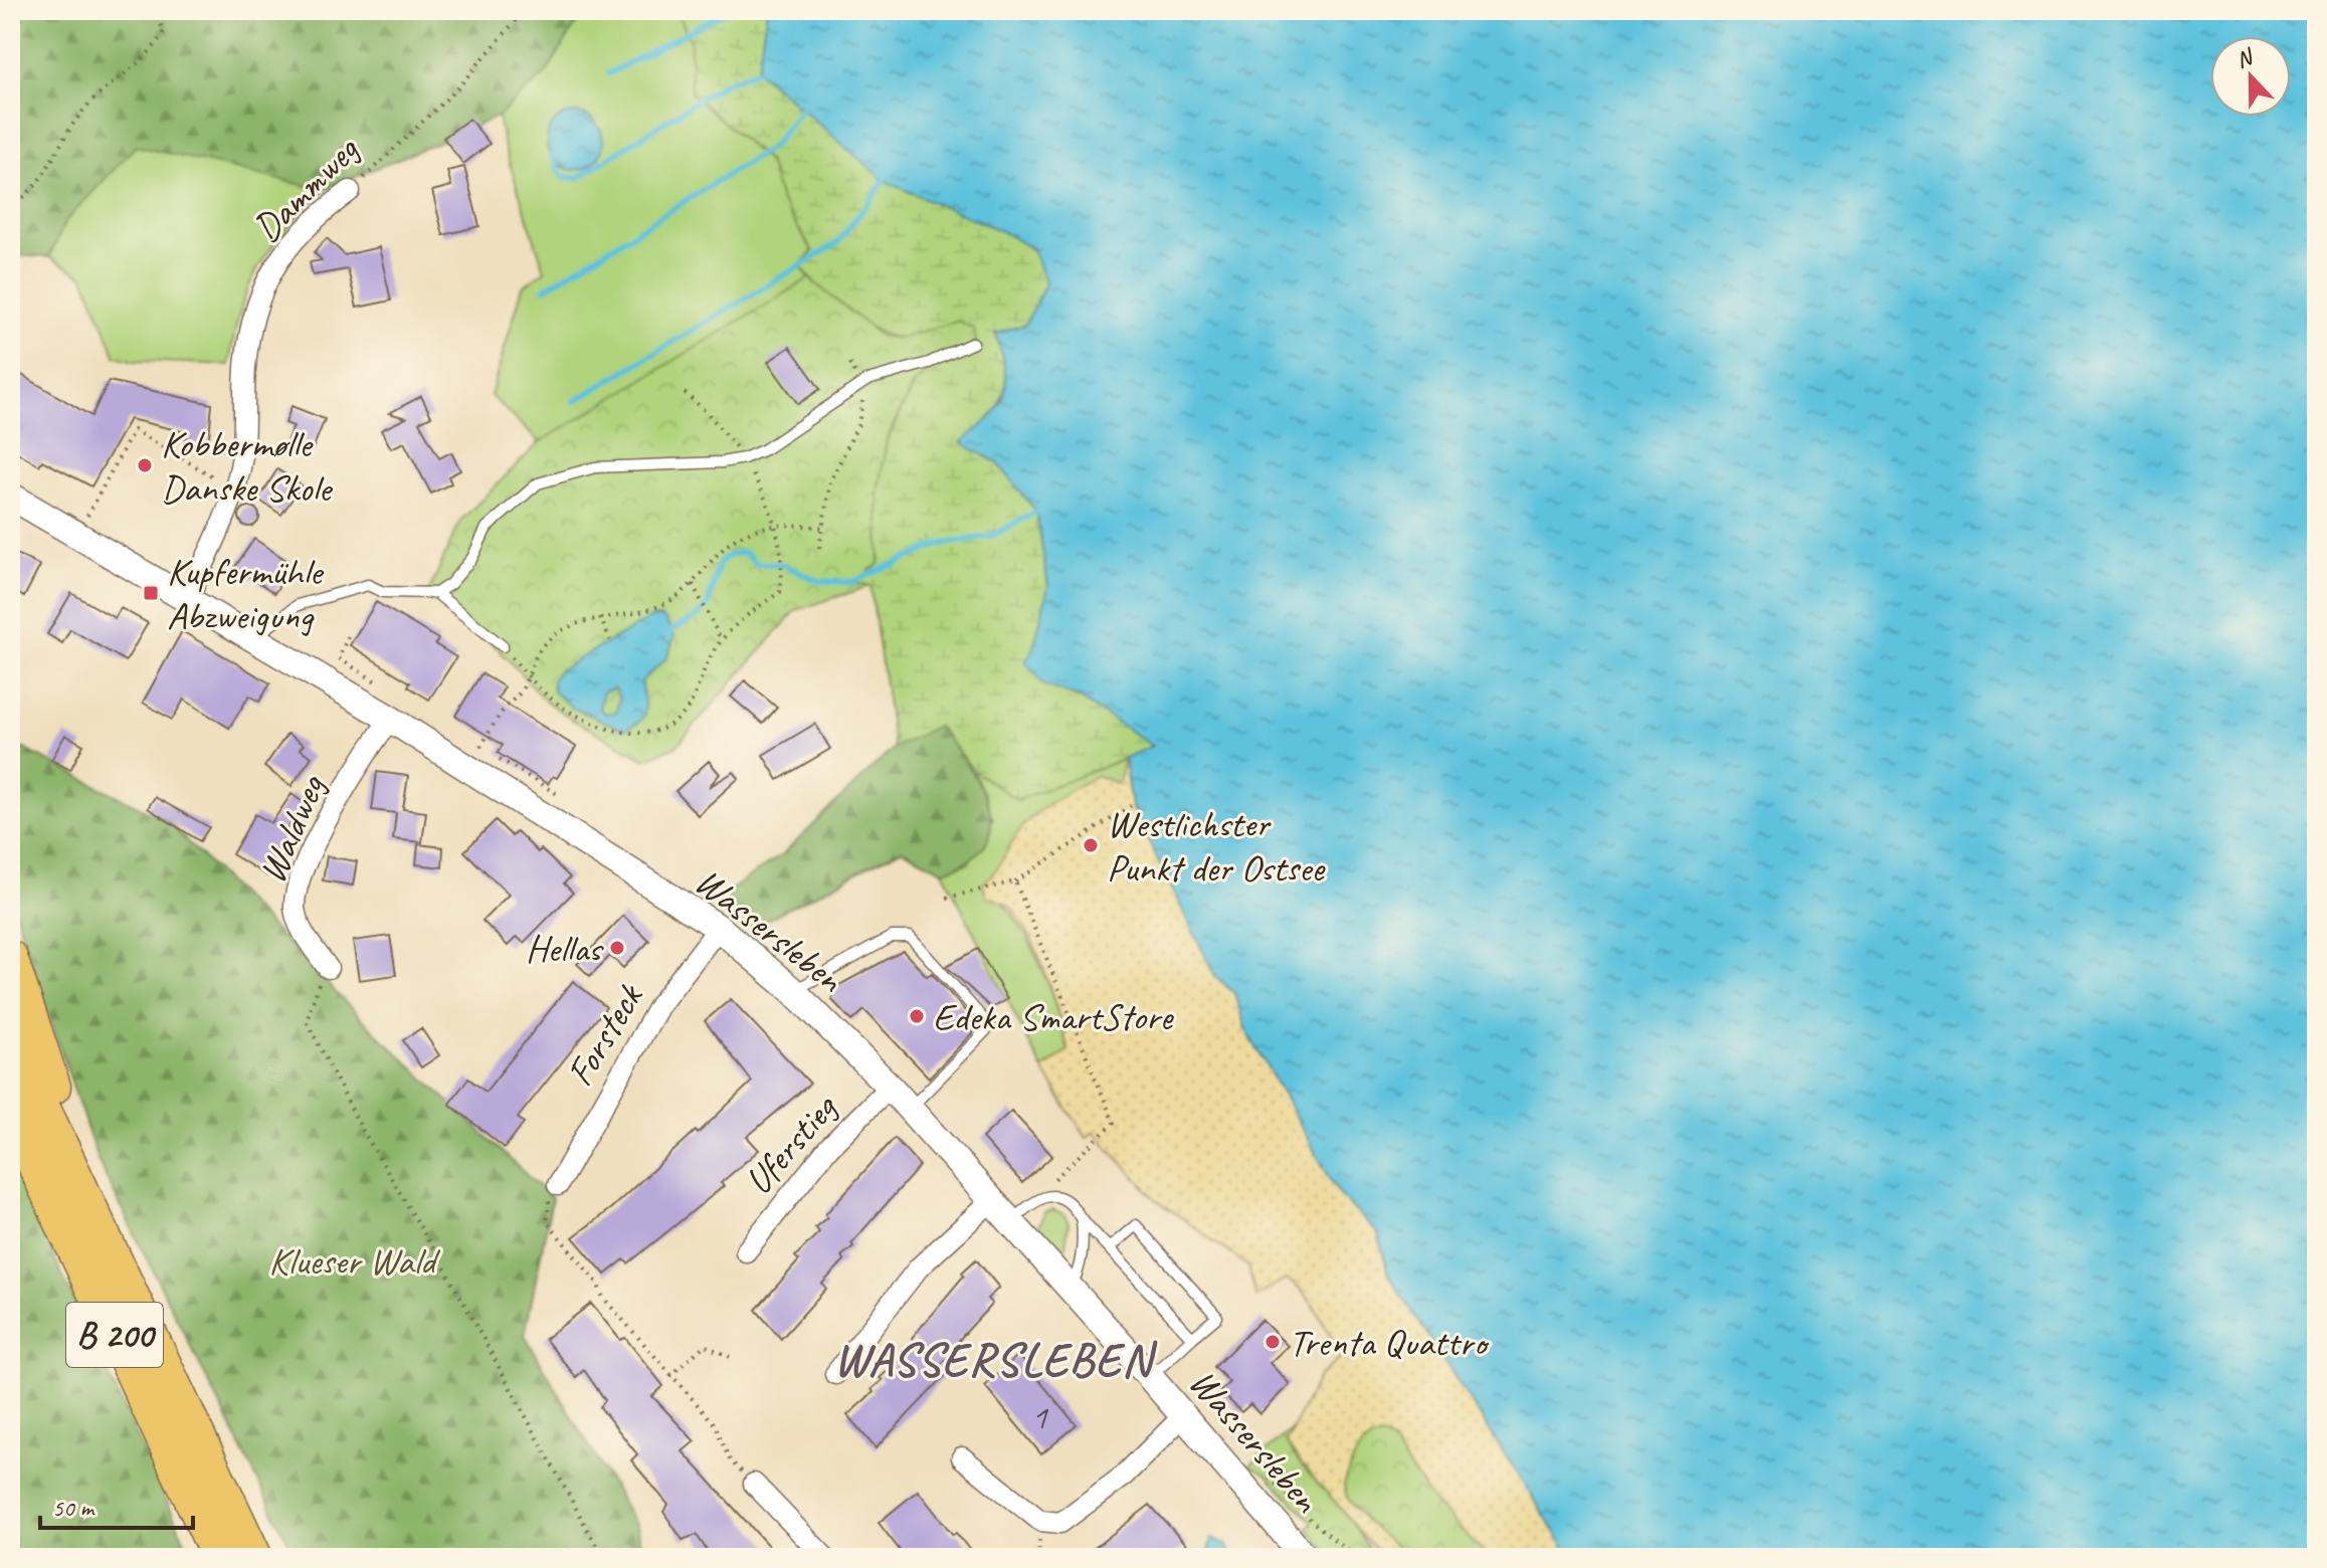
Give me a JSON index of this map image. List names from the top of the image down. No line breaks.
{"streets":{"highway":["B 200"],"street":["Dammweg","Waldweg","Wassersleben","Forsteck","Uferstieg"]},"crossings":[["Dammweg","Wassersleben"],["Waldweg","Wassersleben"],["Wassersleben","Forsteck"],["Wassersleben","Uferstieg"]],"districts":["WASSERSLEBEN"],"parks":["Klueser Wald"],"places":{"other":["Kobbermølle Danske Skole","Westlichster Punkt der Ostsee","Hellas","Edeka SmartStore","Trenta Quattro"],"transit":["Kupfermühle Abzweigung"]},"house_numbers":["1"],"scale_bar":"50 m","north":"top"}
